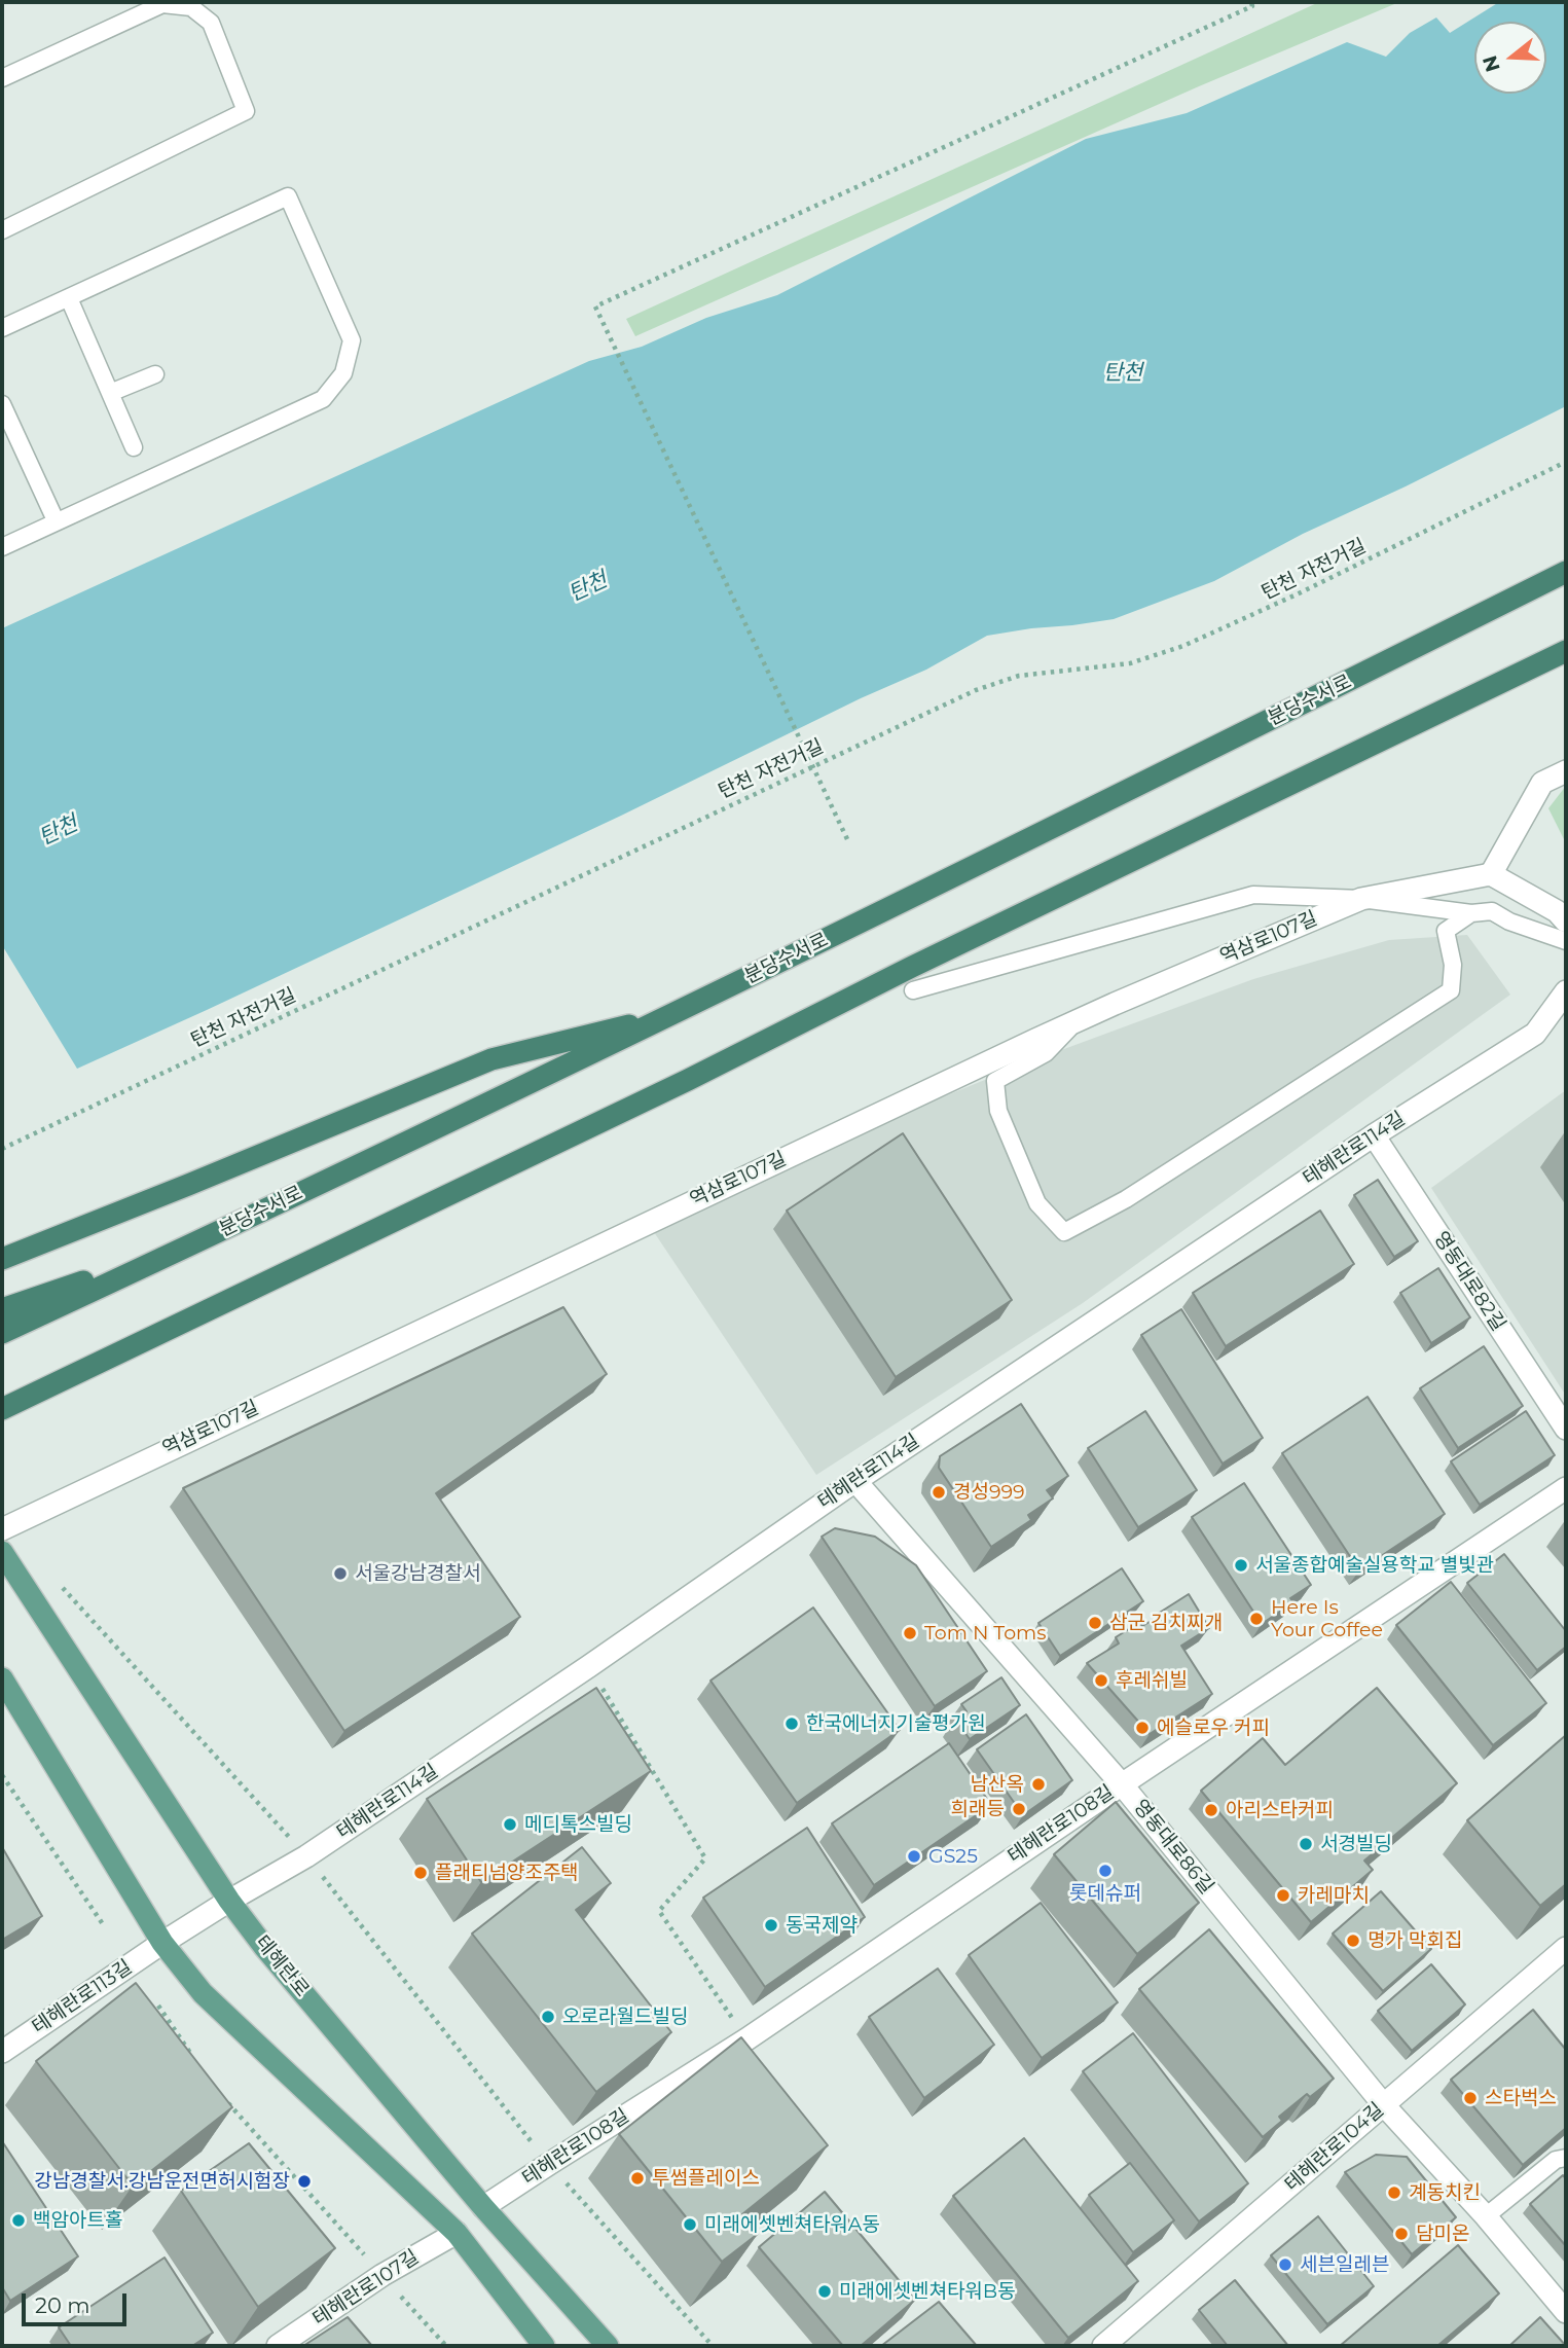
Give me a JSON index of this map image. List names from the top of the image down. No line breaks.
{"streets":{"highway":["분당수서로"],"main road":["테헤란로"],"street":["역삼로107길","테헤란로114길","영동대로82길","테헤란로108길","영동대로86길","테헤란로113길","테헤란로104길","테헤란로107길"],"path":["탄천 자전거길"]},"crossings":[["테헤란로114길","영동대로82길"],["테헤란로114길","영동대로86길"],["테헤란로114길","테헤란로"],["테헤란로114길","테헤란로113길"],["테헤란로108길","영동대로86길"],["테헤란로108길","테헤란로"],["영동대로86길","테헤란로104길"]],"water":["탄천"],"places":["경성999","서울종합예술실용학교 별빛관","서울강남경찰서","Here Is Your Coffee","삼군 김치찌개","Tom N Toms","후레쉬빌","한국에너지기술평가원","에슬로우 커피","남산옥","희래등","아리스타커피","메디톡스빌딩","서경빌딩","GS25","롯데슈퍼","플래티넘양조주택","카레마치","동국제약","명가 막회집","오로라월드빌딩","스타벅스","투썸플레이스","강남경찰서.강남운전면허시험장","계동치킨","백암아트홀","미래에셋벤쳐타워A동","담미온","세븐일레븐","미래에셋벤쳐타워B동"],"scale_bar":"20 m","north":"left"}
